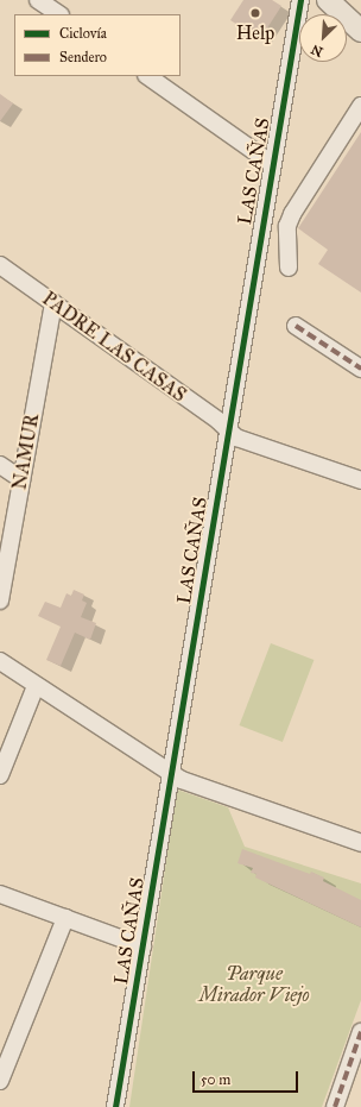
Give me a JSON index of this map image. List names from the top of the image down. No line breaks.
{"streets":{"street":["LAS CAÑAS","PADRE LAS CASAS","NAMUR"]},"crossings":[["LAS CAÑAS","PADRE LAS CASAS"],["PADRE LAS CASAS","NAMUR"]],"parks":["Parque Mirador Viejo"],"places":["Help"],"legend":["Ciclovía","Sendero"],"scale_bar":"50 m","north":"bottom left"}
